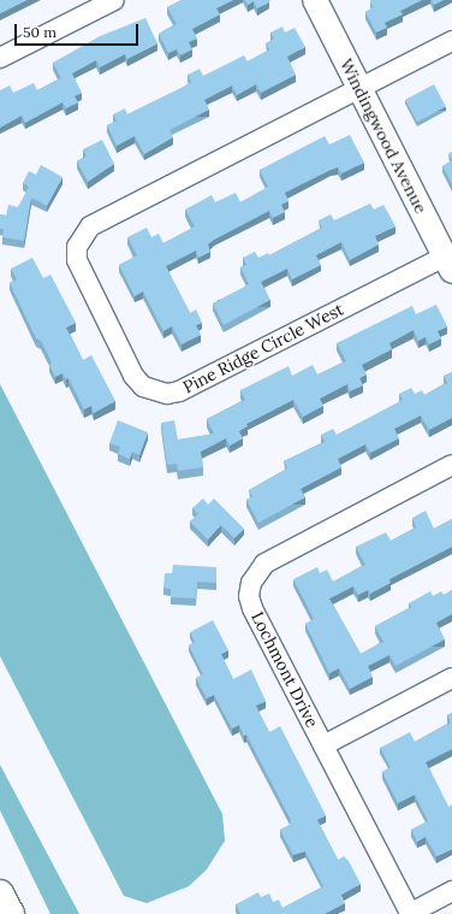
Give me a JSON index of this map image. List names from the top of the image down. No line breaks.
{"streets":{"street":["Windingwood Avenue","Pine Ridge Circle West","Lochmont Drive"]},"crossings":[["Windingwood Avenue","Pine Ridge Circle West"]],"scale_bar":"50 m"}
